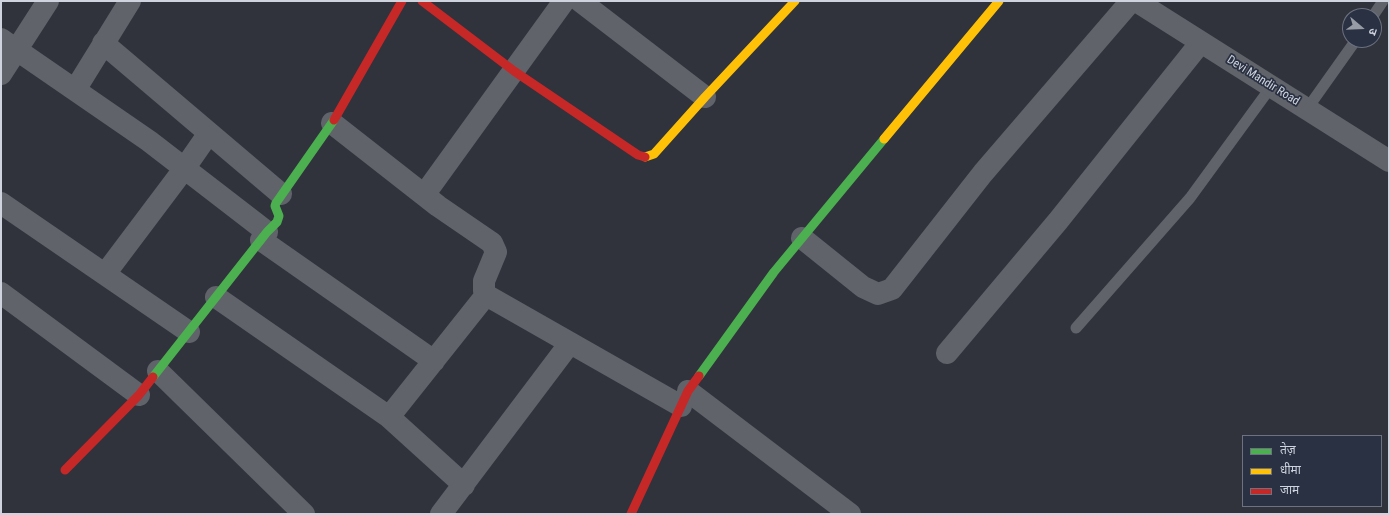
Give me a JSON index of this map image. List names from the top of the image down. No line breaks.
{"streets":{"street":["Devi Mandir Road"]},"legend":["तेज़","धीमा","जाम"],"north":"right"}
